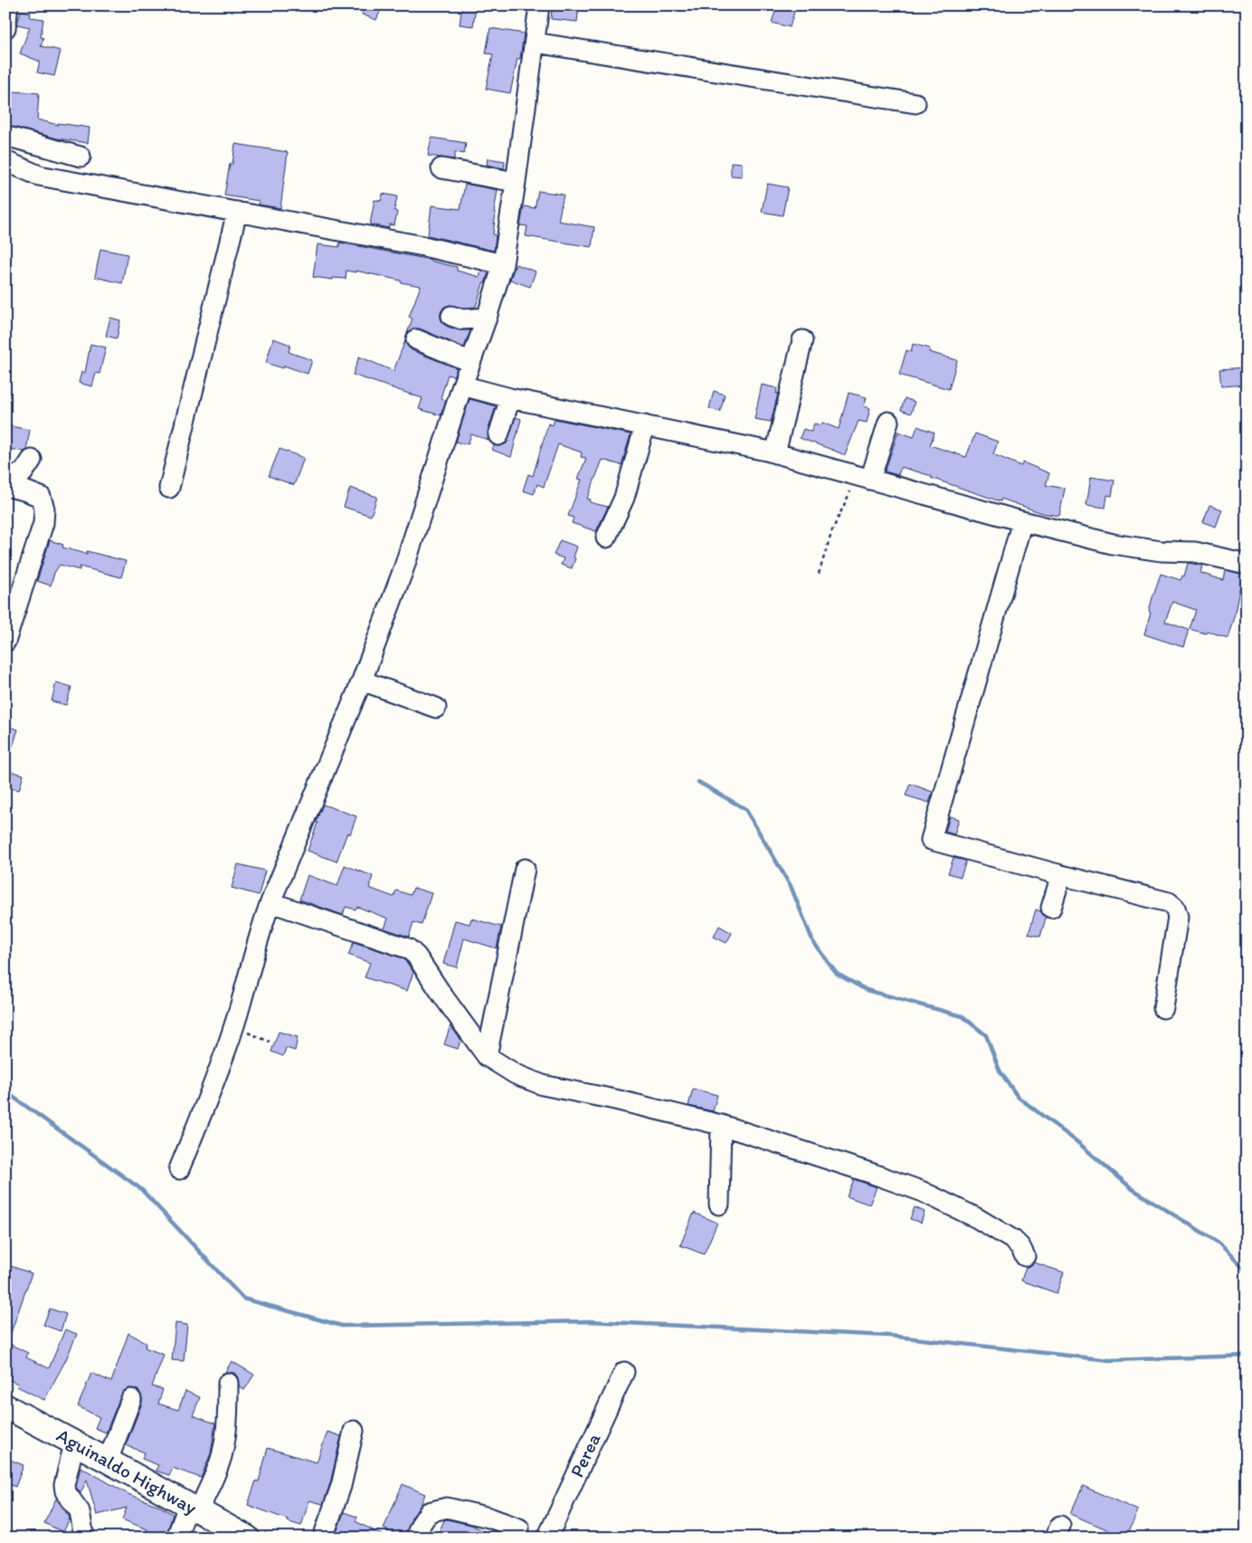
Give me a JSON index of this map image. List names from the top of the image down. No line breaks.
{"streets":{"main road":["Aguinaldo Highway"],"street":["Perea"]}}
